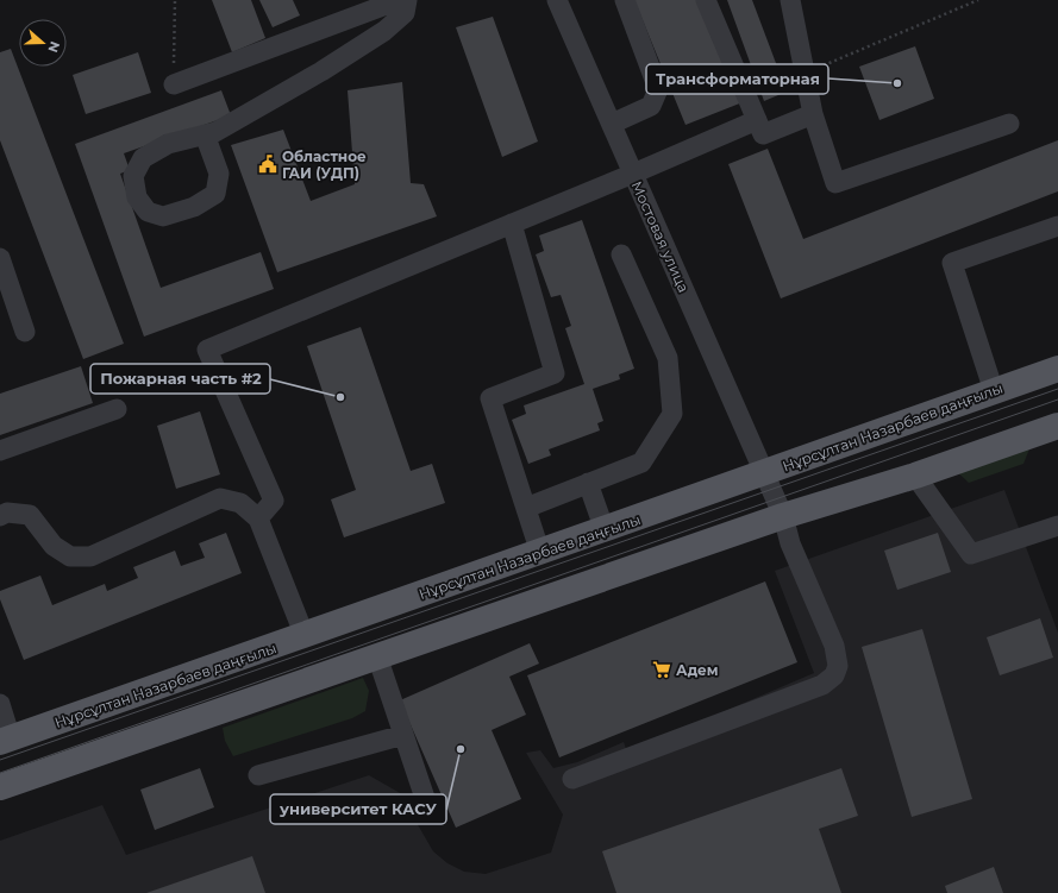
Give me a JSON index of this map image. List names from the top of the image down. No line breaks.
{"streets":{"main road":["Нұрсұлтан Назарбаев даңғылы"],"street":["Мостовая улица"]},"crossings":[["Мостовая улица","Нұрсұлтан Назарбаев даңғылы"]],"places":{"other":["Трансформаторная","Пожарная часть #2","университет КАСУ"],"public building":["Областное ГАИ (УДП)"],"supermarket":["Адем"]},"north":"right"}
